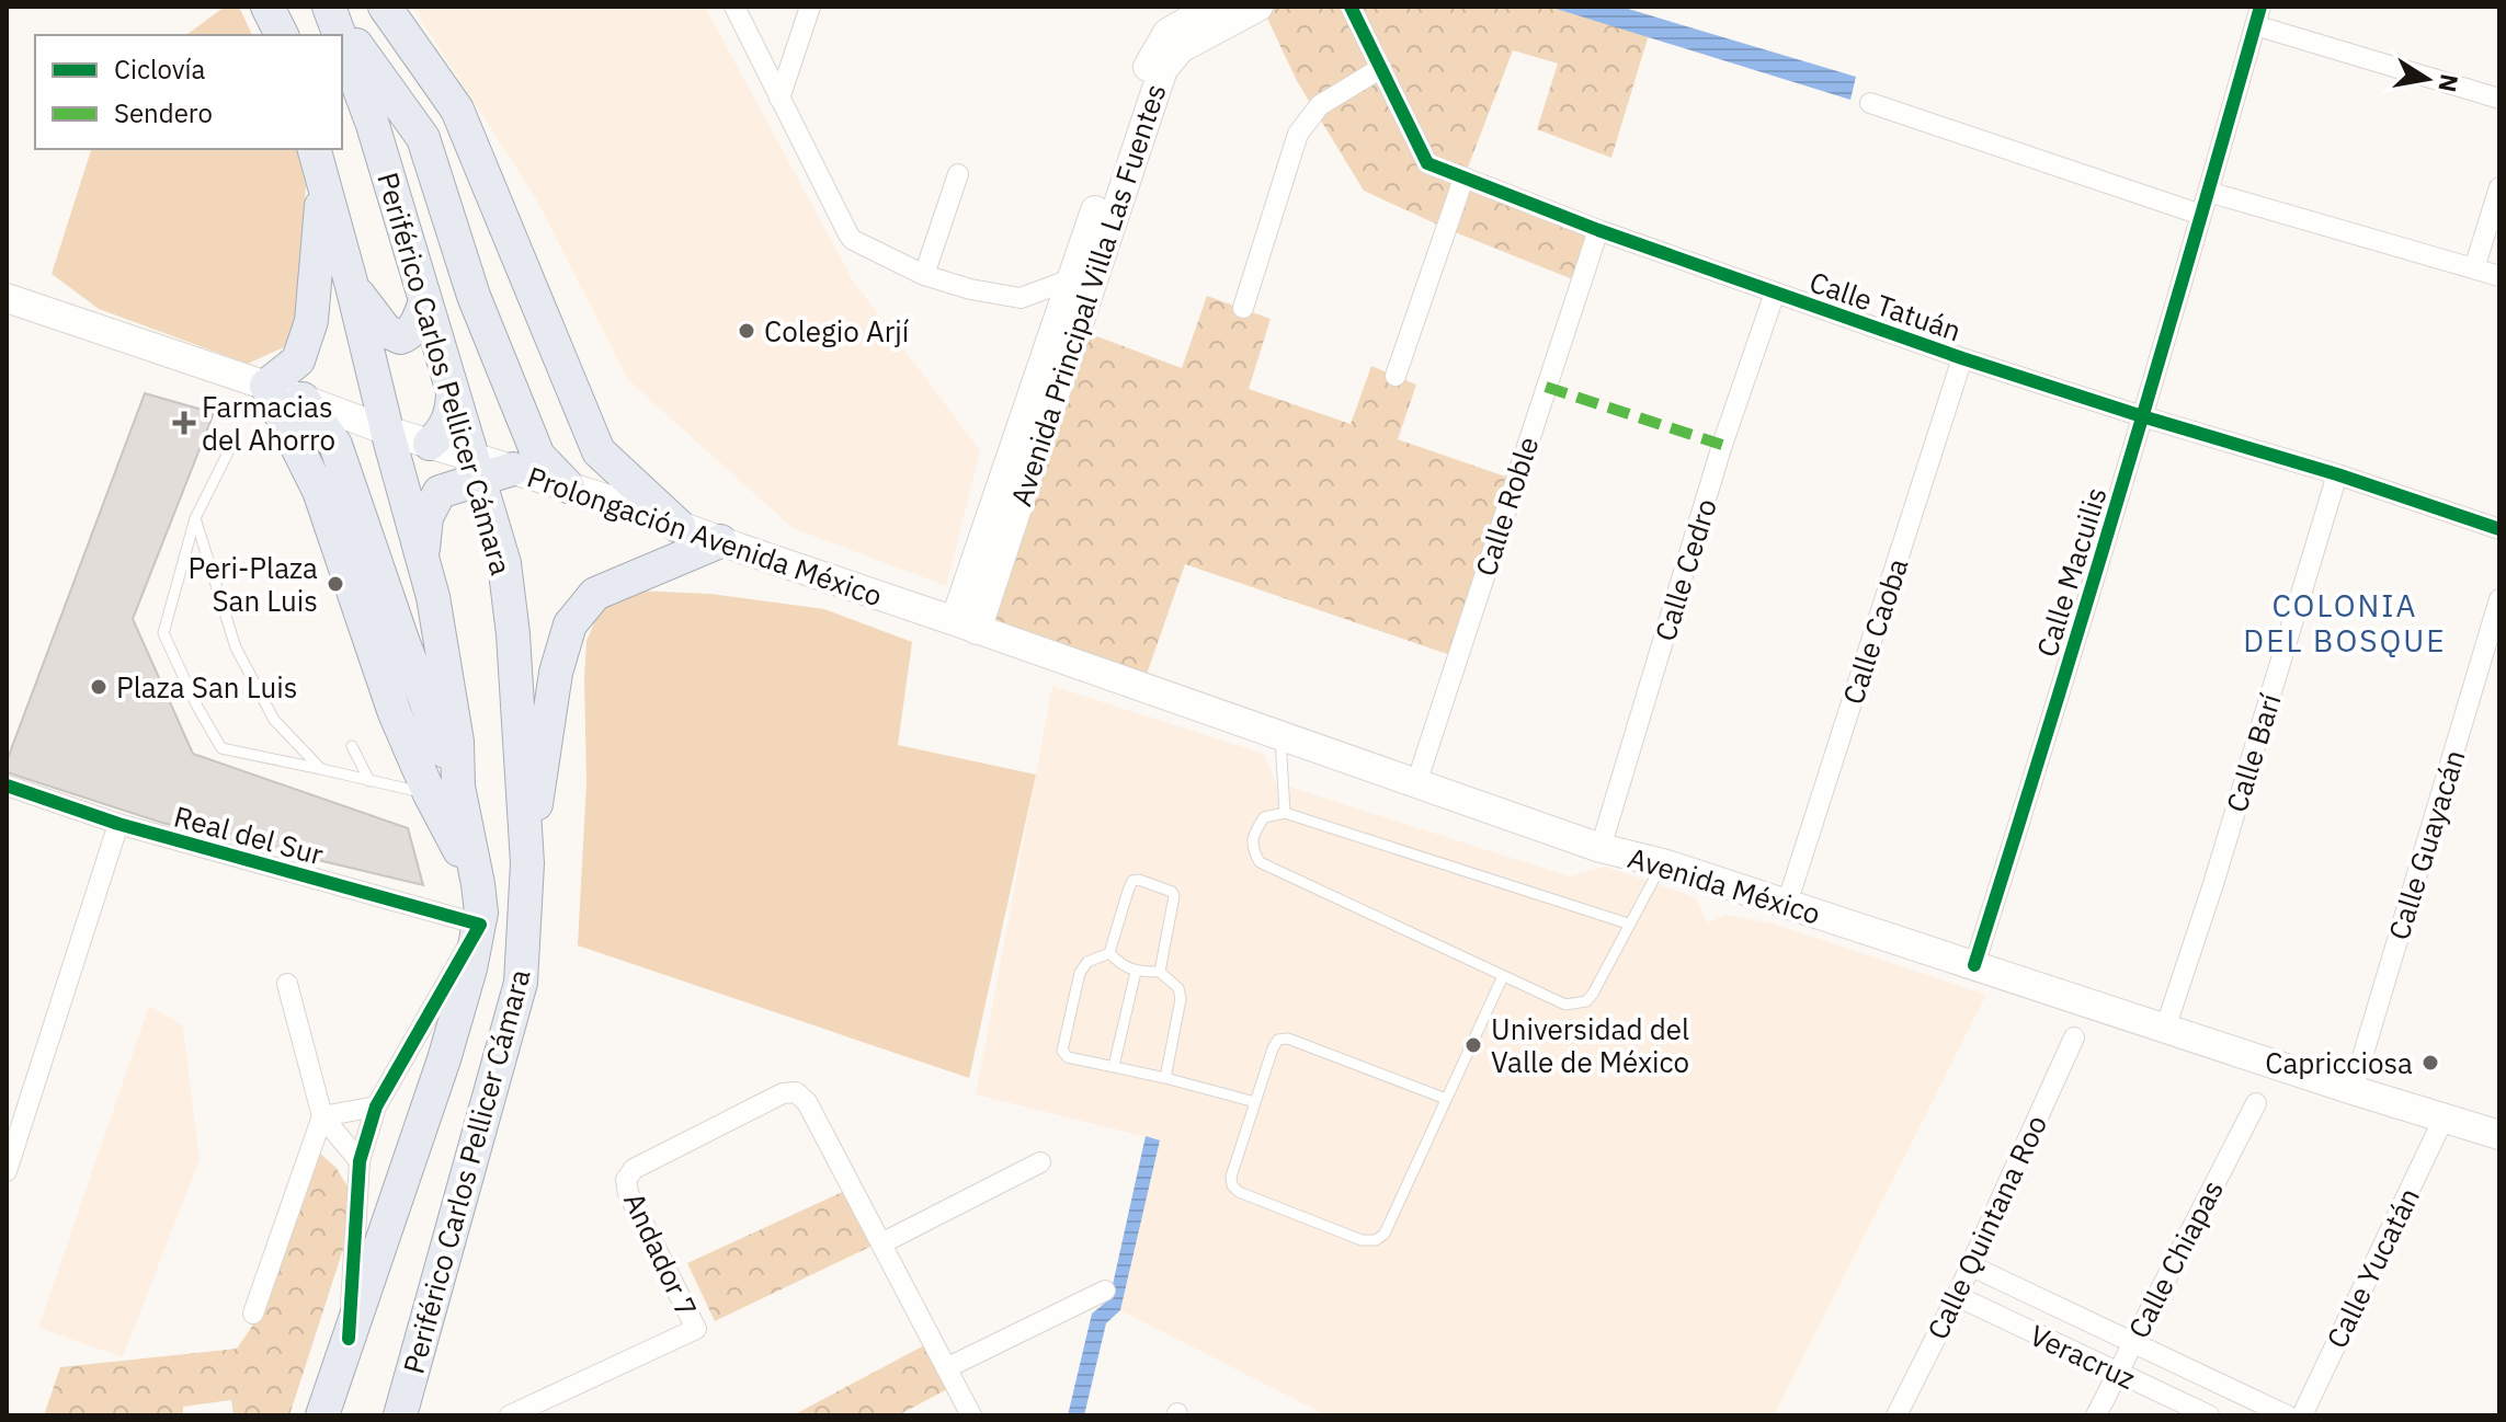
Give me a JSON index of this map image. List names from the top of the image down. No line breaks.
{"streets":{"main road":["Avenida Principal Villa Las Fuentes","Periférico Carlos Pellicer Cámara","Prolongación Avenida México","Avenida México"],"street":["Calle Tatuán","Calle Roble","Calle Cedro","Calle Macuilis","Calle Caoba","Calle Barí","Real del Sur","Calle Guayacán","Calle Quintana Roo","Andador 7","Calle Chiapas","Calle Yucatán","Veracruz"]},"crossings":[["Avenida Principal Villa Las Fuentes","Prolongación Avenida México"],["Avenida Principal Villa Las Fuentes","Avenida México"],["Calle Tatuán","Calle Roble"],["Calle Tatuán","Calle Cedro"],["Calle Tatuán","Calle Macuilis"],["Calle Tatuán","Calle Caoba"],["Calle Tatuán","Calle Barí"],["Periférico Carlos Pellicer Cámara","Real del Sur"],["Calle Roble","Avenida México"],["Prolongación Avenida México","Avenida México"],["Calle Cedro","Avenida México"],["Calle Macuilis","Avenida México"],["Calle Caoba","Avenida México"],["Calle Barí","Avenida México"],["Calle Guayacán","Avenida México"],["Avenida México","Calle Yucatán"],["Calle Quintana Roo","Veracruz"],["Calle Chiapas","Veracruz"]],"districts":["COLONIA DEL BOSQUE"],"places":{"other":["Colegio Arjí","Peri-Plaza San Luis","Plaza San Luis","Universidad del Valle de México","Capricciosa"],"health":["Farmacias del Ahorro"]},"legend":["Ciclovía","Sendero"],"north":"right"}
